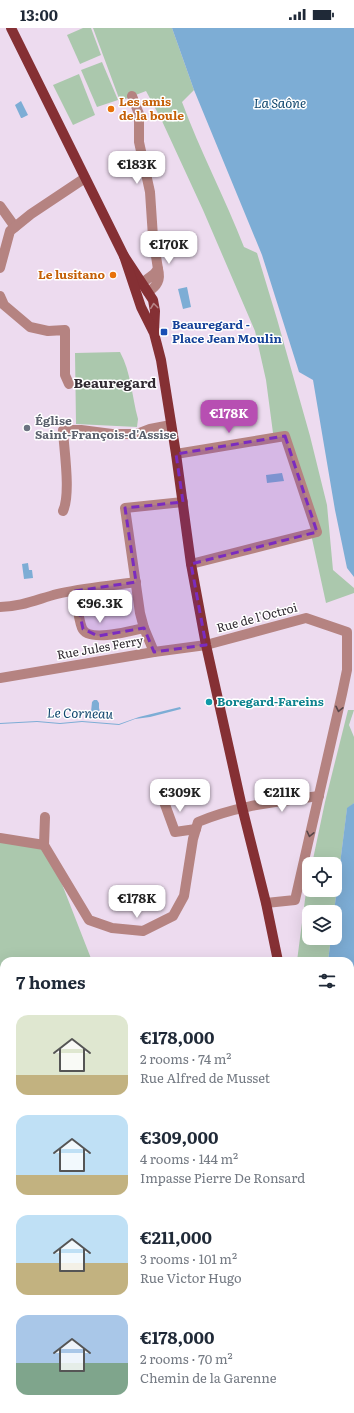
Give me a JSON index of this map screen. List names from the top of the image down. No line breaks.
{"streets":{"street":["Rue de l'Octroi","Rue Jules Ferry"]},"crossings":[["Rue de l'Octroi","Rue Jules Ferry"]],"districts":["Beauregard"],"water":["La Saône","Le Corneau"],"places":{"other":["Les amis de la boule","Le lusitano","Église Saint-François-d'Assise","Boregard-Fareins"],"transit":["Beauregard - Place Jean Moulin"]},"page":{"status":"13:00","price":["€183K","€170K","€178K","€96.3K","€309K","€211K","€178K"],"heading":"7 homes","list":[{"name":"€178,000","note":"2 rooms · 74 m² · Rue Alfred de Musset"},{"name":"€309,000","note":"4 rooms · 144 m² · Impasse Pierre De Ronsard"},{"name":"€211,000","note":"3 rooms · 101 m² · Rue Victor Hugo"},{"name":"€178,000","note":"2 rooms · 70 m² · Chemin de la Garenne"}]}}
